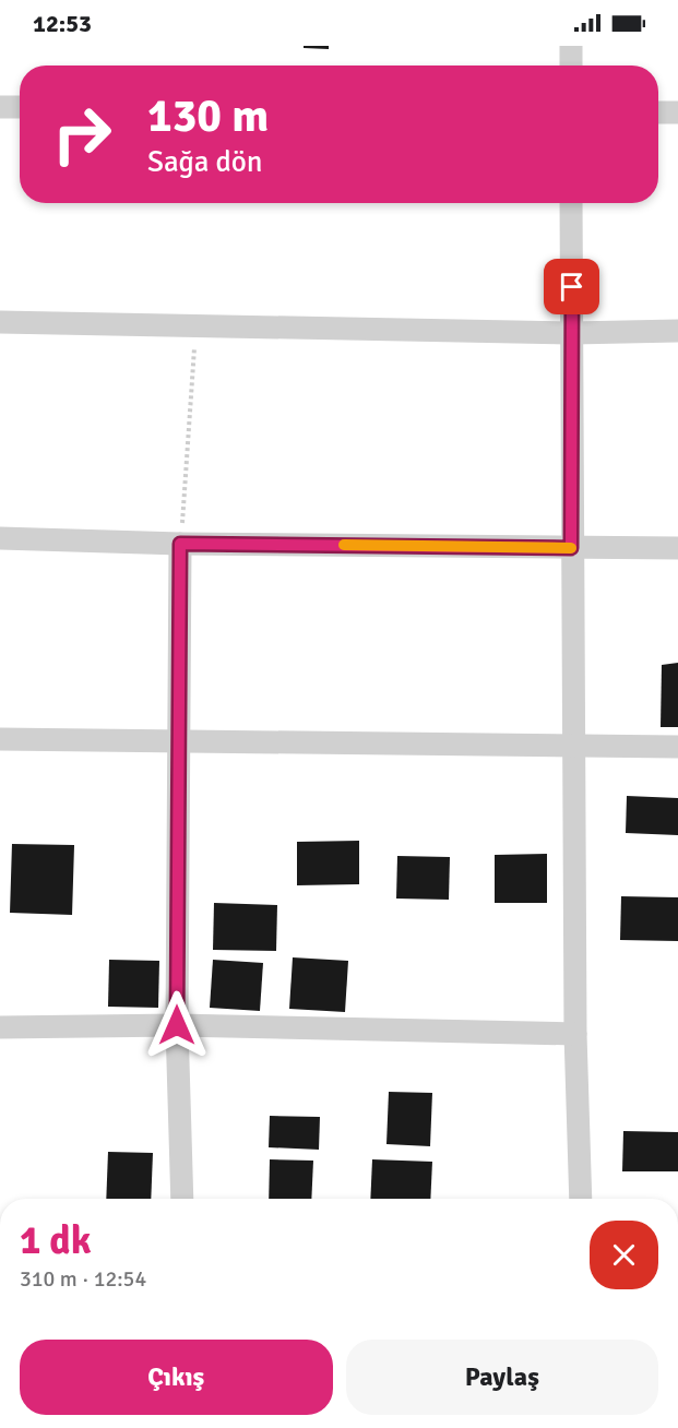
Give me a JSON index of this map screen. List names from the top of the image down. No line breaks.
{"page":{"status":"12:53","turn":["130 m","Sağa dön"],"heading":["1 dk","310 m · 12:54"],"buttons":["Çıkış","Paylaş"]}}
